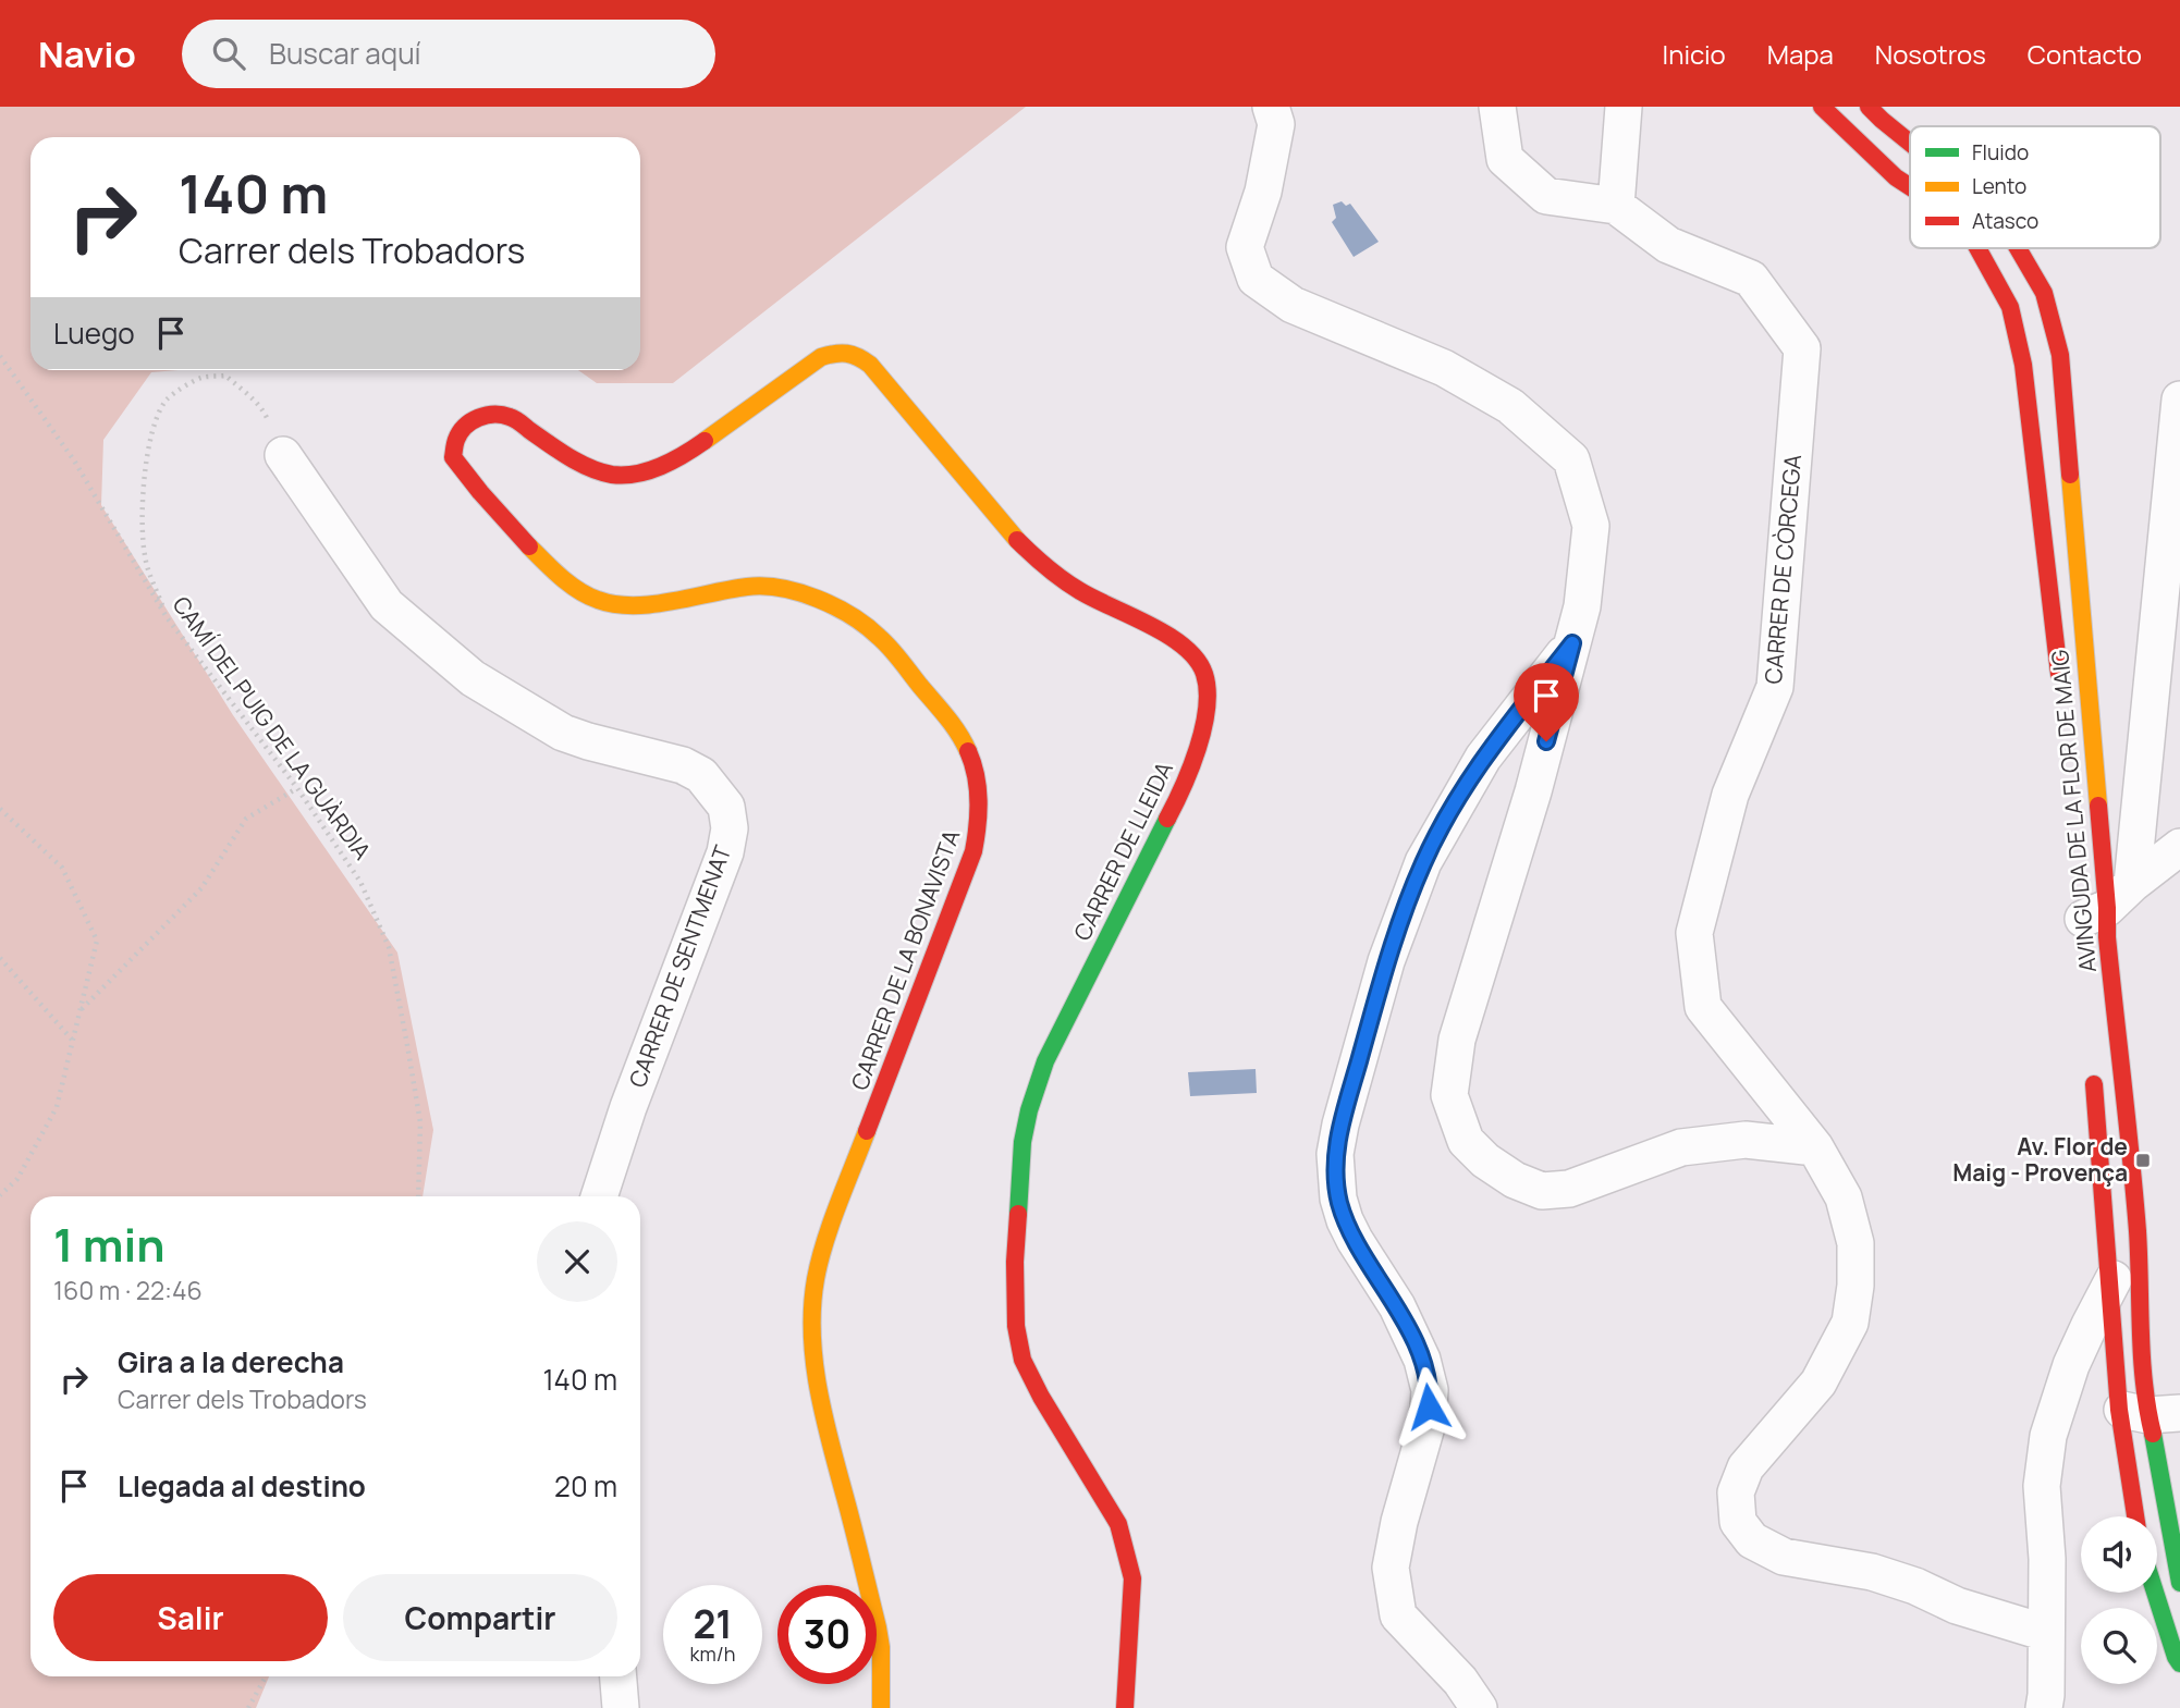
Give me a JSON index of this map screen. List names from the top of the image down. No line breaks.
{"streets":{"street":["CARRER DE CÒRCEGA","AVINGUDA DE LA FLOR DE MAIG","CARRER DE LLEIDA","CARRER DE LA BONAVISTA","CARRER DE SENTMENAT"],"path":["CAMÍ DEL PUIG DE LA GUÀRDIA"]},"crossings":[["CARRER DE LLEIDA","CARRER DE LA BONAVISTA"]],"places":{"transit":["Av. Flor de Maig - Provença"]},"legend":["Fluido","Lento","Atasco"],"page":{"header":"Navio","search":"Buscar aquí","nav":["Inicio","Mapa","Nosotros","Contacto"],"turn":["140 m","Carrer dels Trobadors"],"then":"Luego","heading":["1 min","160 m · 22:46"],"list":[{"name":"Gira a la derecha","note":"Carrer dels Trobadors","value":"140 m"},{"name":"Llegada al destino","value":"20 m"}],"buttons":["Salir","Compartir"],"speed":"21 km/h","limit":"30"}}
